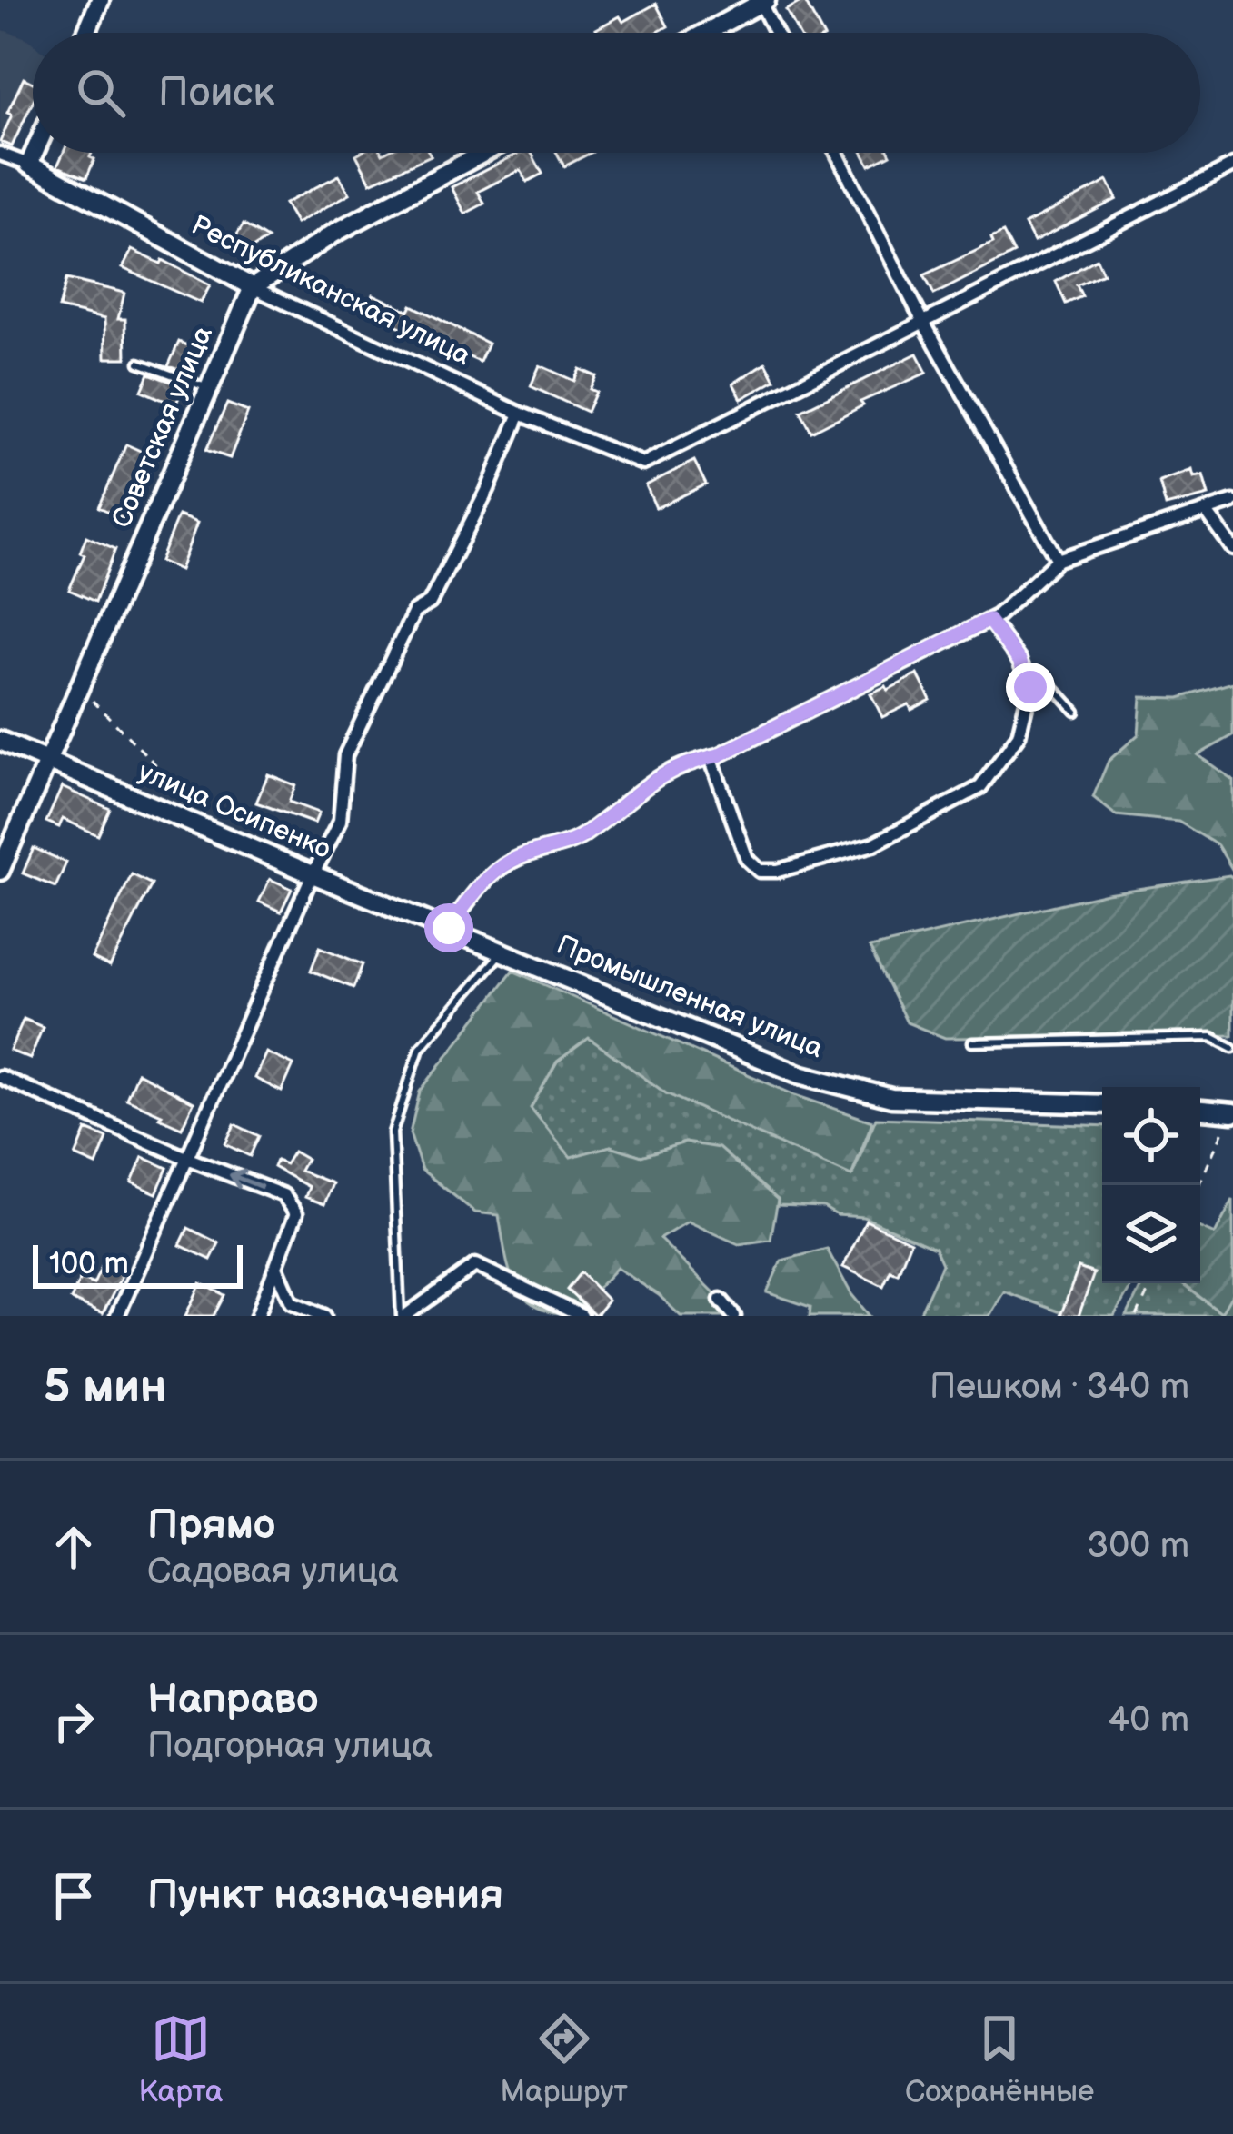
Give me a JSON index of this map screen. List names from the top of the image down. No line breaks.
{"streets":{"street":["Республиканская улица","Советская улица","улица Осипенко","Промышленная улица"]},"crossings":[["Республиканская улица","Советская улица"],["Советская улица","улица Осипенко"],["улица Осипенко","Промышленная улица"]],"scale_bar":"100 m","page":{"search":"Поиск","scale":"100 m","heading":["5 мин","Пешком · 340 m"],"list":[["Прямо","Садовая улица","300 m"],["Направо","Подгорная улица","40 m"],"Пункт назначения"],"nav":["Карта","Маршрут","Сохранённые"]}}
